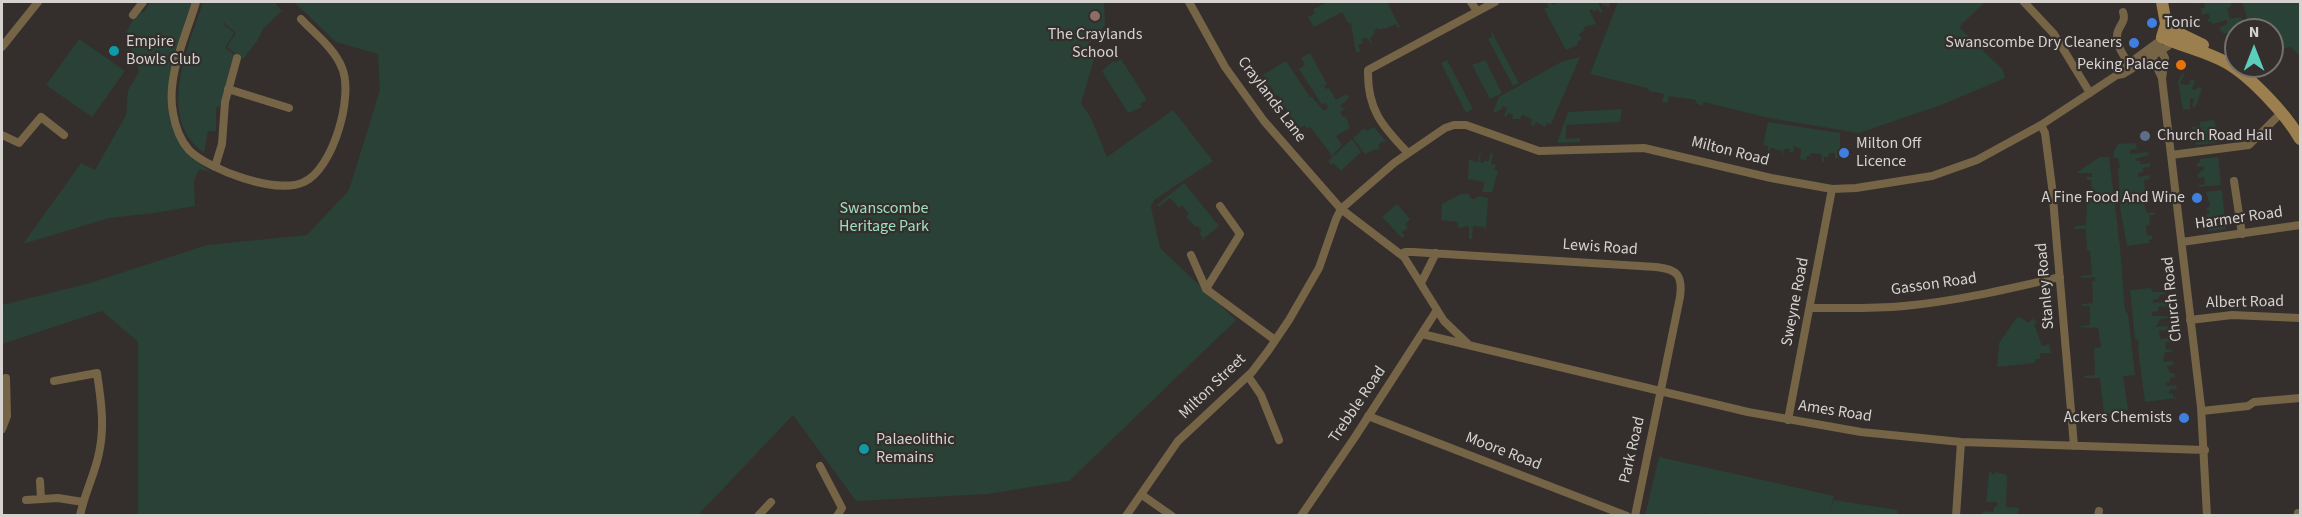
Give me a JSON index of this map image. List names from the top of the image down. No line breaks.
{"streets":{"street":["Craylands Lane","Milton Road","Harmer Road","Lewis Road","Gasson Road","Stanley Road","Church Road","Sweyne Road","Albert Road","Milton Street","Trebble Road","Ames Road","Park Road","Moore Road"]},"crossings":[["Craylands Lane","Milton Road"],["Craylands Lane","Milton Street"],["Craylands Lane","Ames Road"],["Milton Road","Stanley Road"],["Milton Road","Church Road"],["Milton Road","Sweyne Road"],["Milton Road","Milton Street"],["Milton Road","Ames Road"],["Harmer Road","Church Road"],["Lewis Road","Ames Road"],["Lewis Road","Park Road"],["Gasson Road","Stanley Road"],["Gasson Road","Sweyne Road"],["Stanley Road","Ames Road"],["Church Road","Albert Road"],["Church Road","Ames Road"],["Sweyne Road","Ames Road"],["Milton Street","Ames Road"],["Trebble Road","Ames Road"],["Trebble Road","Moore Road"],["Ames Road","Park Road"]],"parks":["Swanscombe Heritage Park"],"places":["The Craylands School","Tonic","Swanscombe Dry Cleaners","Empire Bowls Club","Peking Palace","Church Road Hall","Milton Off Licence","A Fine Food And Wine","Ackers Chemists","Palaeolithic Remains"],"north":"top"}
